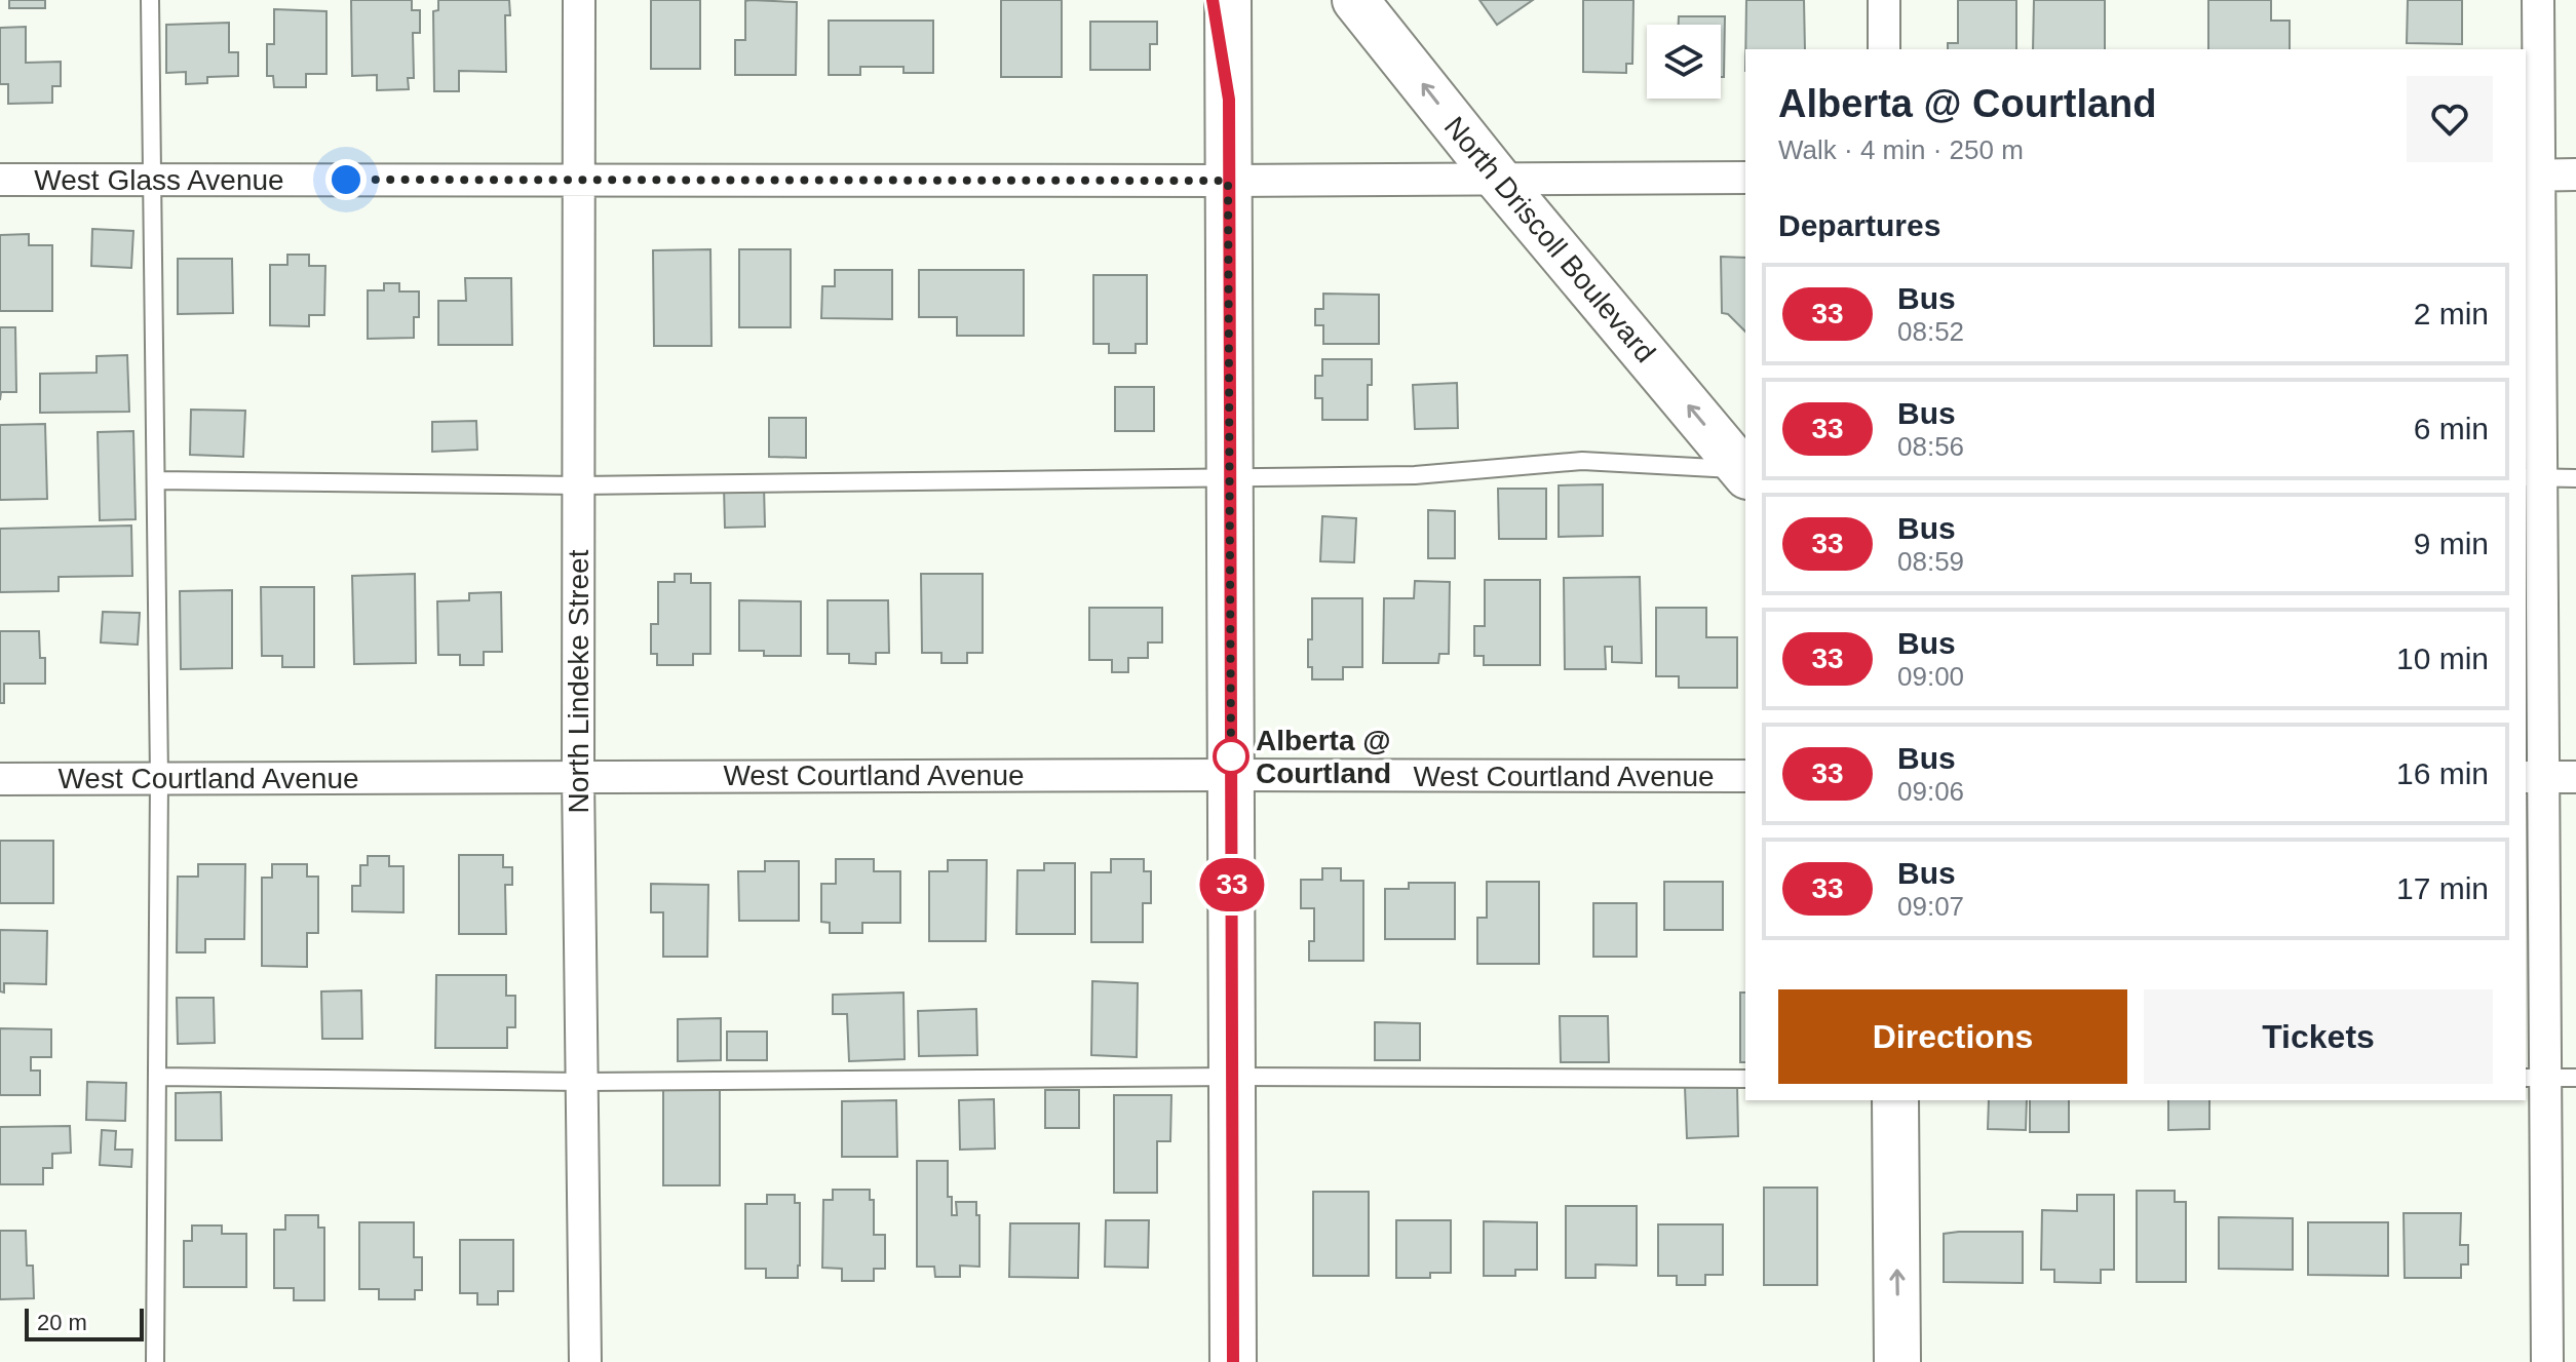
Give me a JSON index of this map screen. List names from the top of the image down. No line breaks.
{"streets":{"main road":["North Driscoll Boulevard"],"street":["West Glass Avenue","North Lindeke Street","West Courtland Avenue"]},"crossings":[["West Glass Avenue","North Driscoll Boulevard"],["West Glass Avenue","North Lindeke Street"],["North Lindeke Street","West Courtland Avenue"]],"one_way":["North Driscoll Boulevard"],"places":["Alberta @ Courtland"],"lines":["bus line 33"],"scale_bar":"20 m","page":{"on_map":"33","heading":[["Alberta @ Courtland","Walk · 4 min · 250 m"],"Departures"],"list":[{"mark":"33","name":"Bus","note":"08:52","value":"2 min"},{"mark":"33","name":"Bus","note":"08:56","value":"6 min"},{"mark":"33","name":"Bus","note":"08:59","value":"9 min"},{"mark":"33","name":"Bus","note":"09:00","value":"10 min"},{"mark":"33","name":"Bus","note":"09:06","value":"16 min"},{"mark":"33","name":"Bus","note":"09:07","value":"17 min"}],"buttons":["Directions","Tickets"],"scale":"20 m"}}
